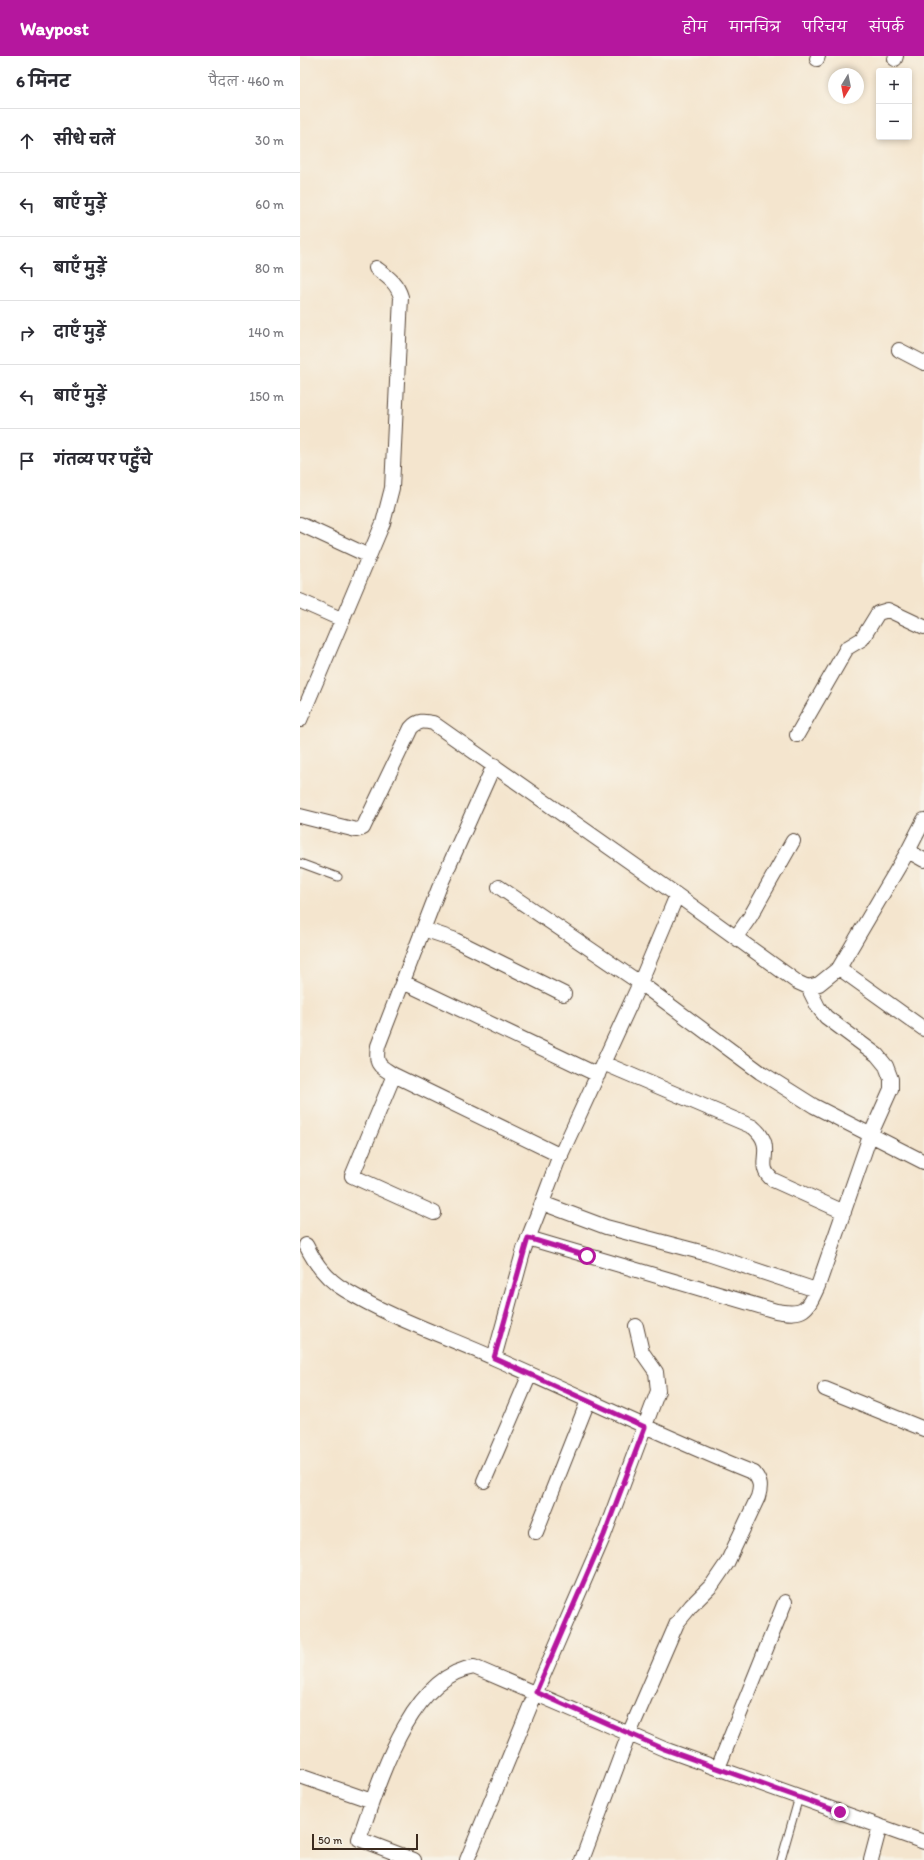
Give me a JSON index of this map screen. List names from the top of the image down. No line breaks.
{"scale_bar":"50 m","north":"bottom","page":{"header":"Waypost","nav":["होम","मानचित्र","परिचय","संपर्क"],"heading":["6 मिनट","पैदल · 460 m"],"map_buttons":["+","−"],"list":[["सीधे चलें","30 m"],["बाएँ मुड़ें","60 m"],["बाएँ मुड़ें","80 m"],["दाएँ मुड़ें","140 m"],["बाएँ मुड़ें","150 m"],"गंतव्य पर पहुँचे"],"scale":"50 m"}}
